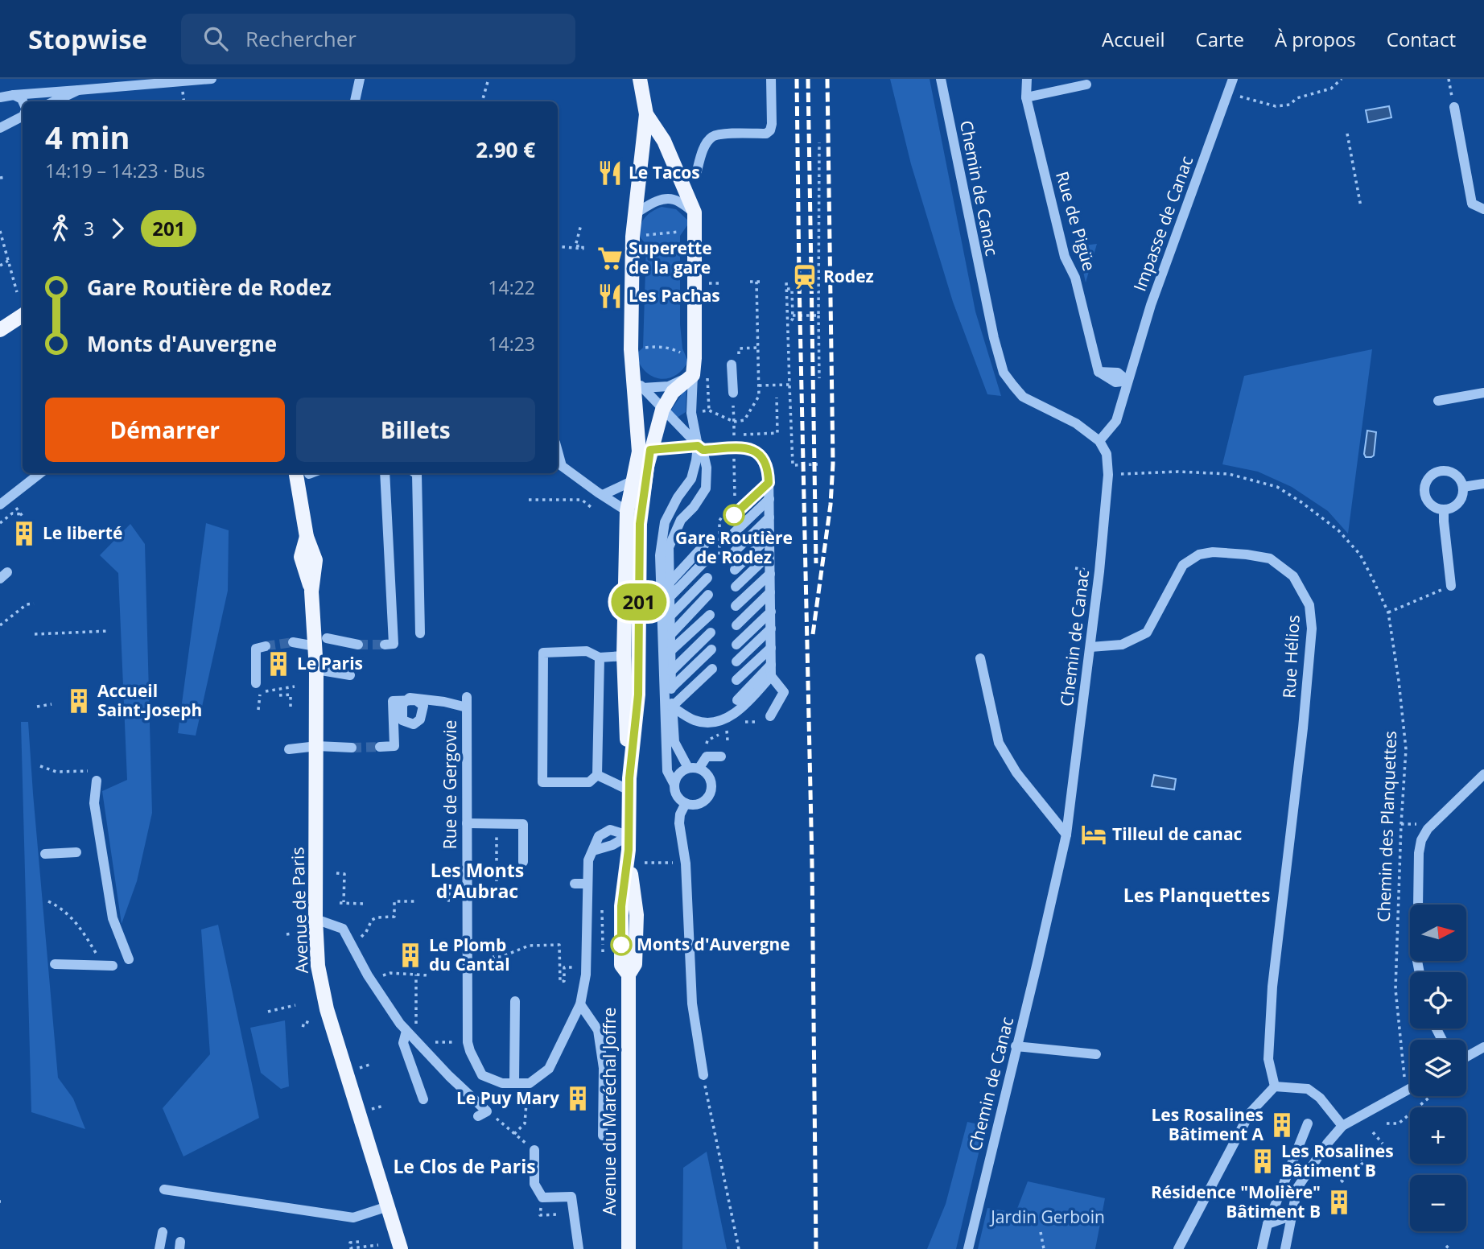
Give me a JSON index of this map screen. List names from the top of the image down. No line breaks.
{"streets":{"main road":["Avenue de Paris","Avenue du Maréchal Joffre"],"street":["Chemin de Canac","Rue de Pigüe","Impasse de Canac","Rue Hélios","Rue de Gergovie"],"path":["Chemin des Planquettes"]},"crossings":[["Chemin de Canac","Rue Hélios"],["Chemin de Canac","Chemin des Planquettes"],["Rue de Pigüe","Impasse de Canac"]],"districts":["Les Monts d'Aubrac","Les Planquettes","Le Clos de Paris"],"parks":["Jardin Gerboin"],"places":{"restaurant":["Le Tacos","Les Pachas"],"supermarket":["Superette de la gare"],"station":["Rodez"],"other":["Gare Routière de Rodez","Monts d'Auvergne"],"building":["Le liberté","Le Paris","Accueil Saint-Joseph","Le Plomb du Cantal","Le Puy Mary","Les Rosalines Bâtiment A","Les Rosalines Bâtiment B","Résidence \"Molière\" Bâtiment B"],"hotel":["Tilleul de canac"]},"lines":["bus line 201"],"north":"right","page":{"header":"Stopwise","search":"Rechercher","nav":["Accueil","Carte","À propos","Contact"],"on_map":"201","heading":["4 min","14:19 – 14:23 · Bus","2.90 €"],"legs":["3","201"],"list":[{"name":"Gare Routière de Rodez","value":"14:22"},{"name":"Monts d'Auvergne","value":"14:23"}],"buttons":["Démarrer","Billets"],"map_buttons":["+","−"]}}
